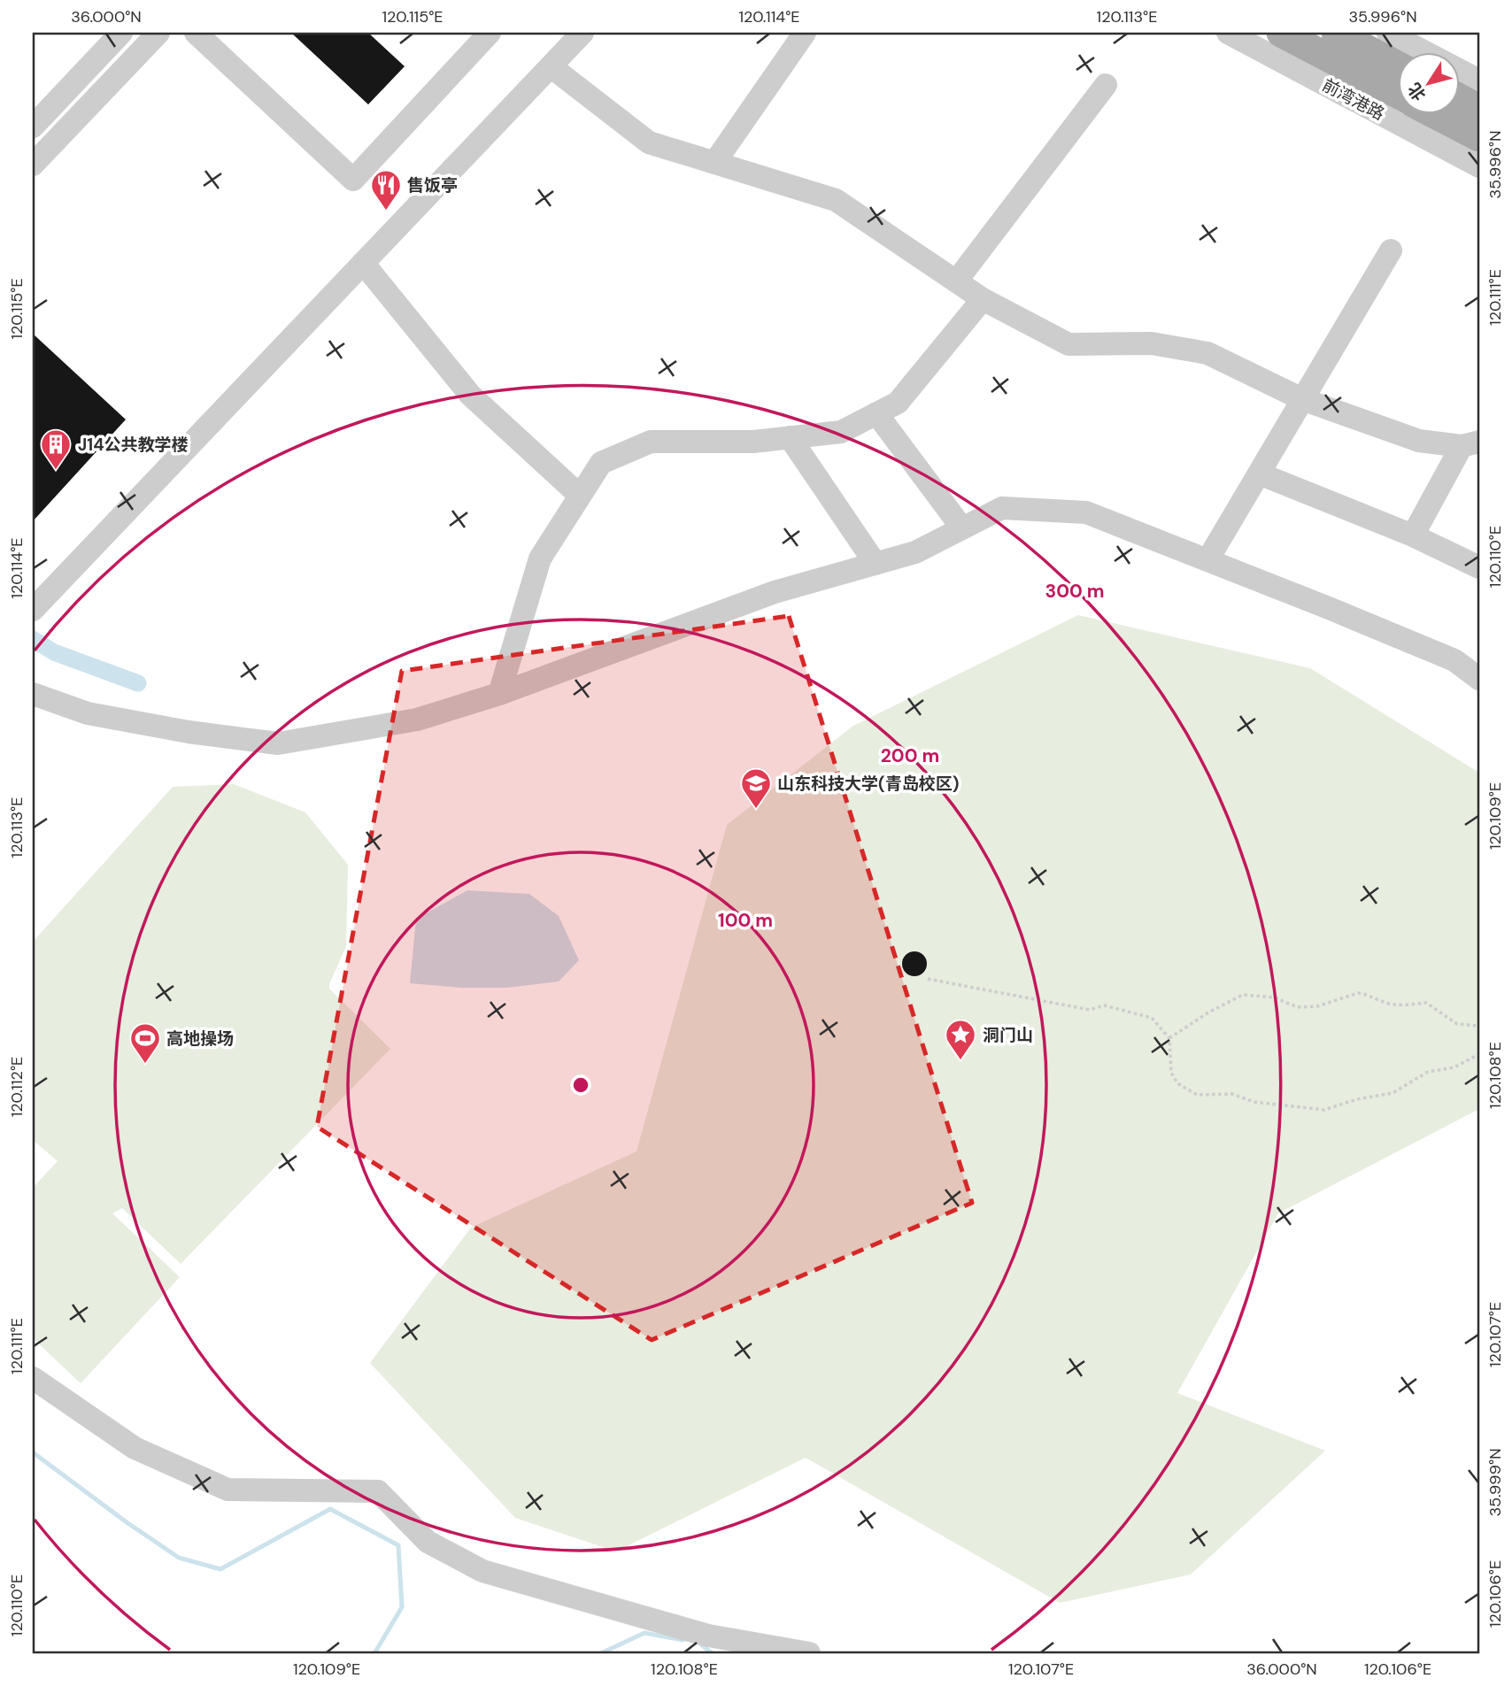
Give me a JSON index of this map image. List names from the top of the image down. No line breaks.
{"streets":{"main road":["前湾港路"]},"places":{"restaurant":["售饭亭"],"building":["J14公共教学楼"],"school or university":["山东科技大学(青岛校区)"],"place":["洞门山"],"sports":["高地操场"]},"north":"bottom left","coordinates":["36.000°N","120.115°E","120.114°E","120.113°E","35.996°N","120.111°E","120.110°E","120.109°E","120.108°E","120.112°E","120.107°E","35.999°N","120.106°E"],"rings":["300 m","200 m","100 m"]}
